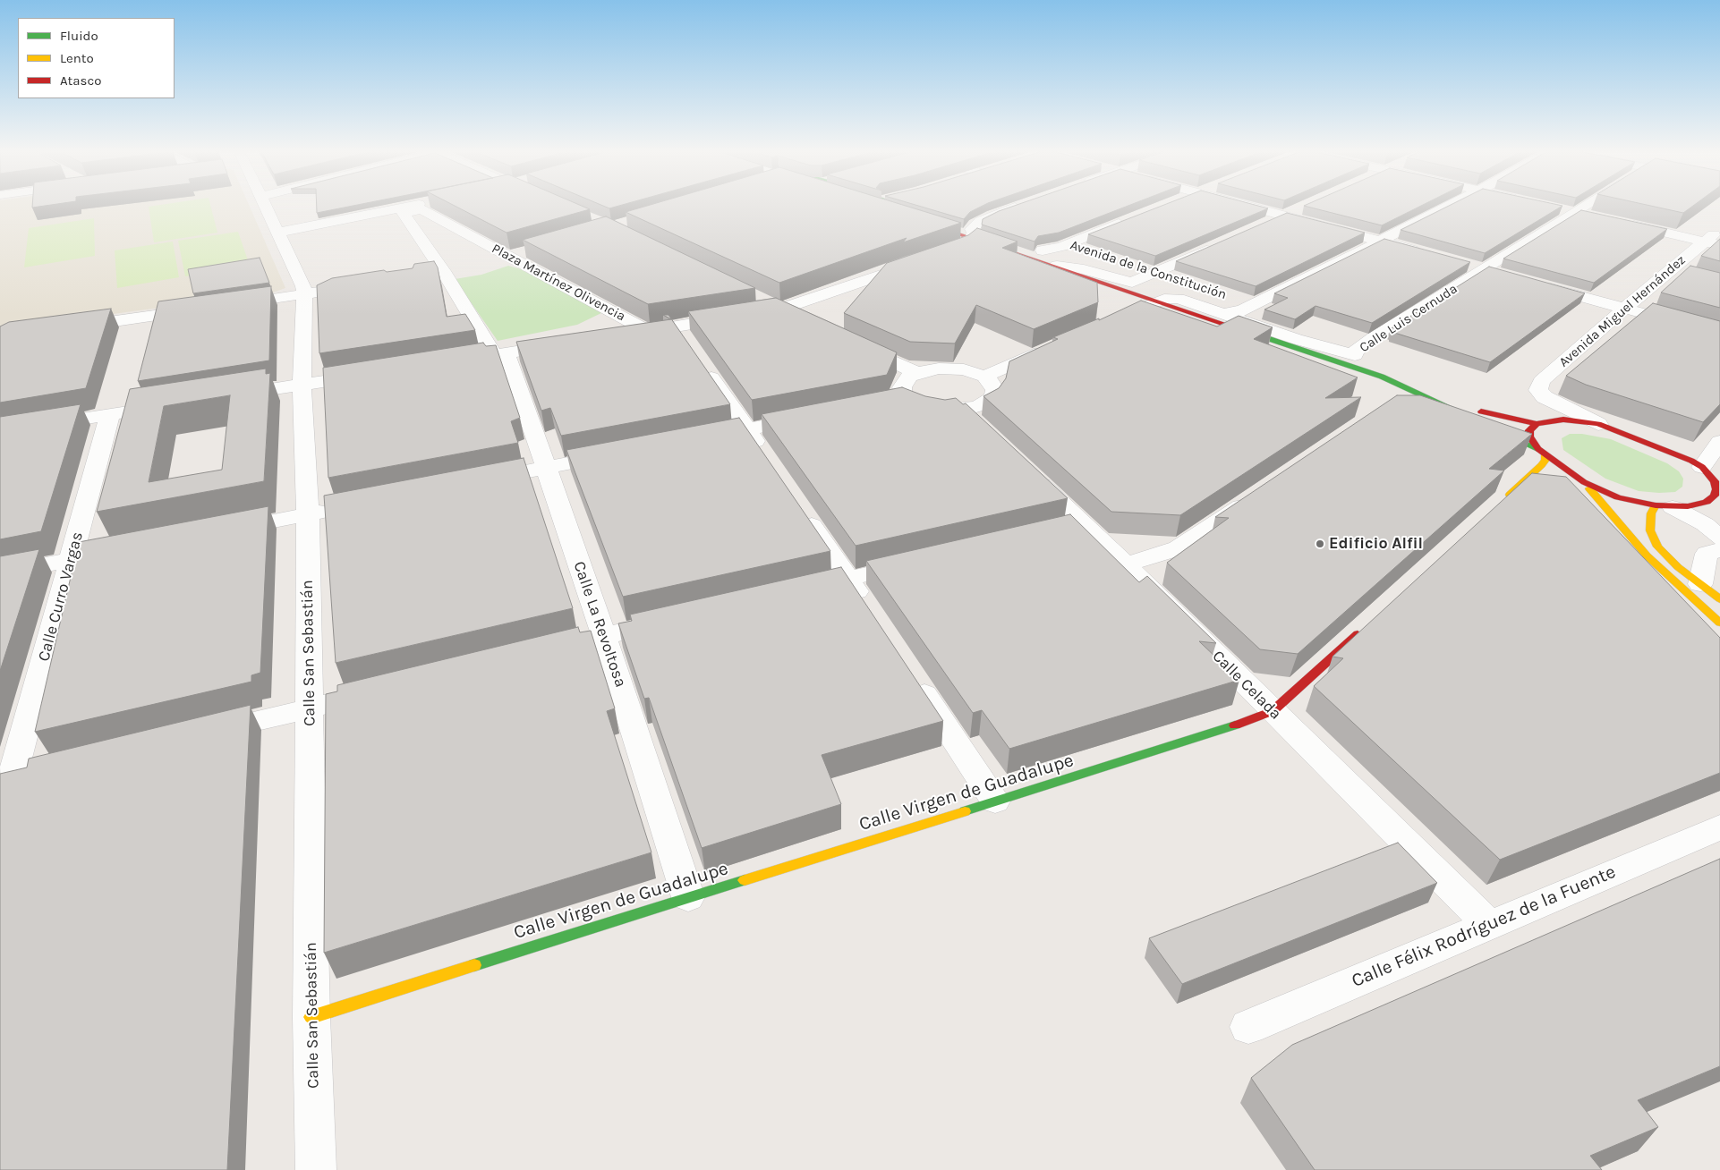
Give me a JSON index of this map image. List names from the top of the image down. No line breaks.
{"streets":{"street":["Avenida de la Constitución","Plaza Martínez Olivencia","Avenida Miguel Hernández","Calle Luis Cernuda","Calle Curro Vargas","Calle La Revoltosa","Calle San Sebastián","Calle Celada","Calle Virgen de Guadalupe","Calle Félix Rodríguez de la Fuente"]},"crossings":[["Avenida de la Constitución","Avenida Miguel Hernández"],["Avenida de la Constitución","Calle Luis Cernuda"],["Plaza Martínez Olivencia","Calle La Revoltosa"],["Calle La Revoltosa","Calle Virgen de Guadalupe"],["Calle San Sebastián","Calle Virgen de Guadalupe"],["Calle Celada","Calle Virgen de Guadalupe"],["Calle Celada","Calle Félix Rodríguez de la Fuente"]],"places":["Edificio Alfil"],"legend":["Fluido","Lento","Atasco"]}
